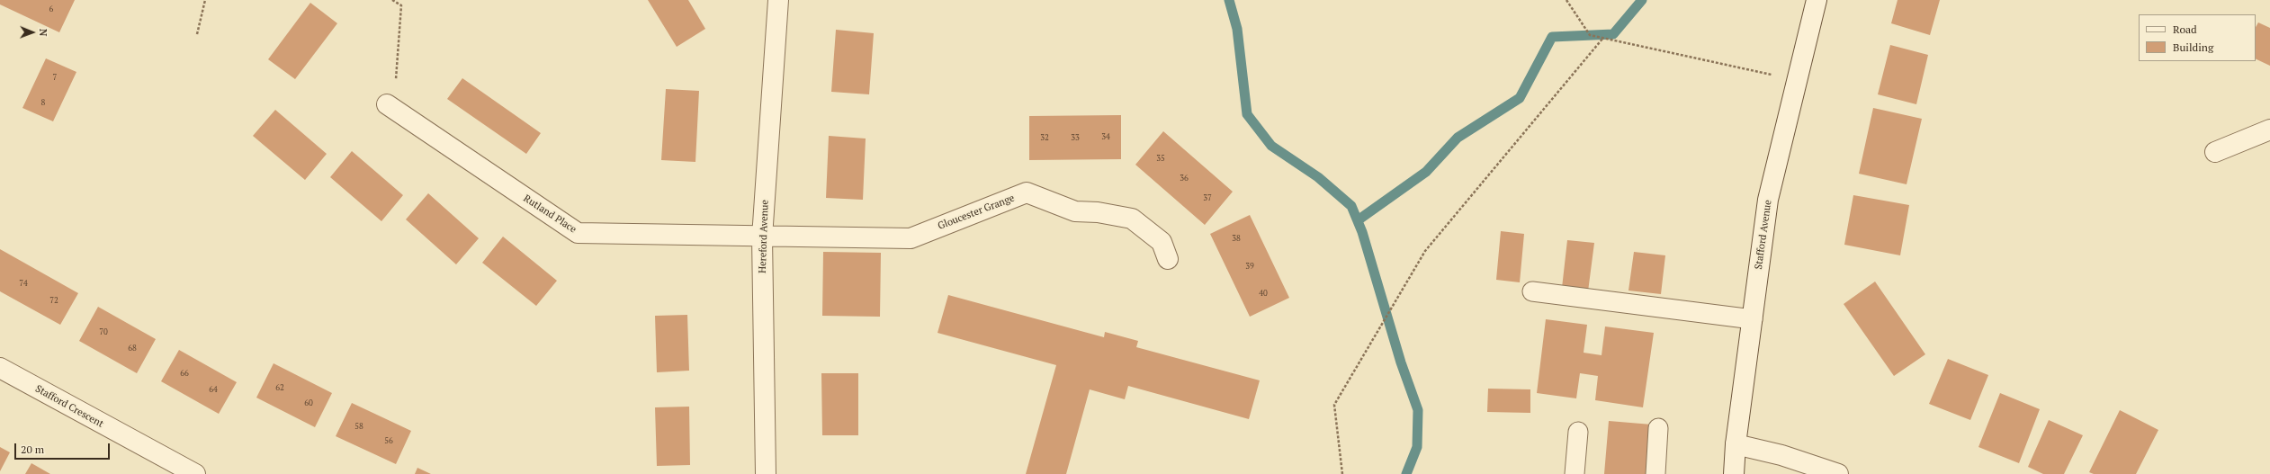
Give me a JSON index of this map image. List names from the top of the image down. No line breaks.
{"streets":{"street":["Gloucester Grange","Rutland Place","Stafford Avenue","Hereford Avenue","Stafford Crescent"]},"crossings":[["Gloucester Grange","Rutland Place"],["Gloucester Grange","Hereford Avenue"],["Rutland Place","Hereford Avenue"]],"house_numbers":["6","7","8","34","32","33","35","36","37","38","39","74","40","72","70","68","66","62","64","60","58","56"],"legend":["Road","Building"],"scale_bar":"20 m","north":"right"}
